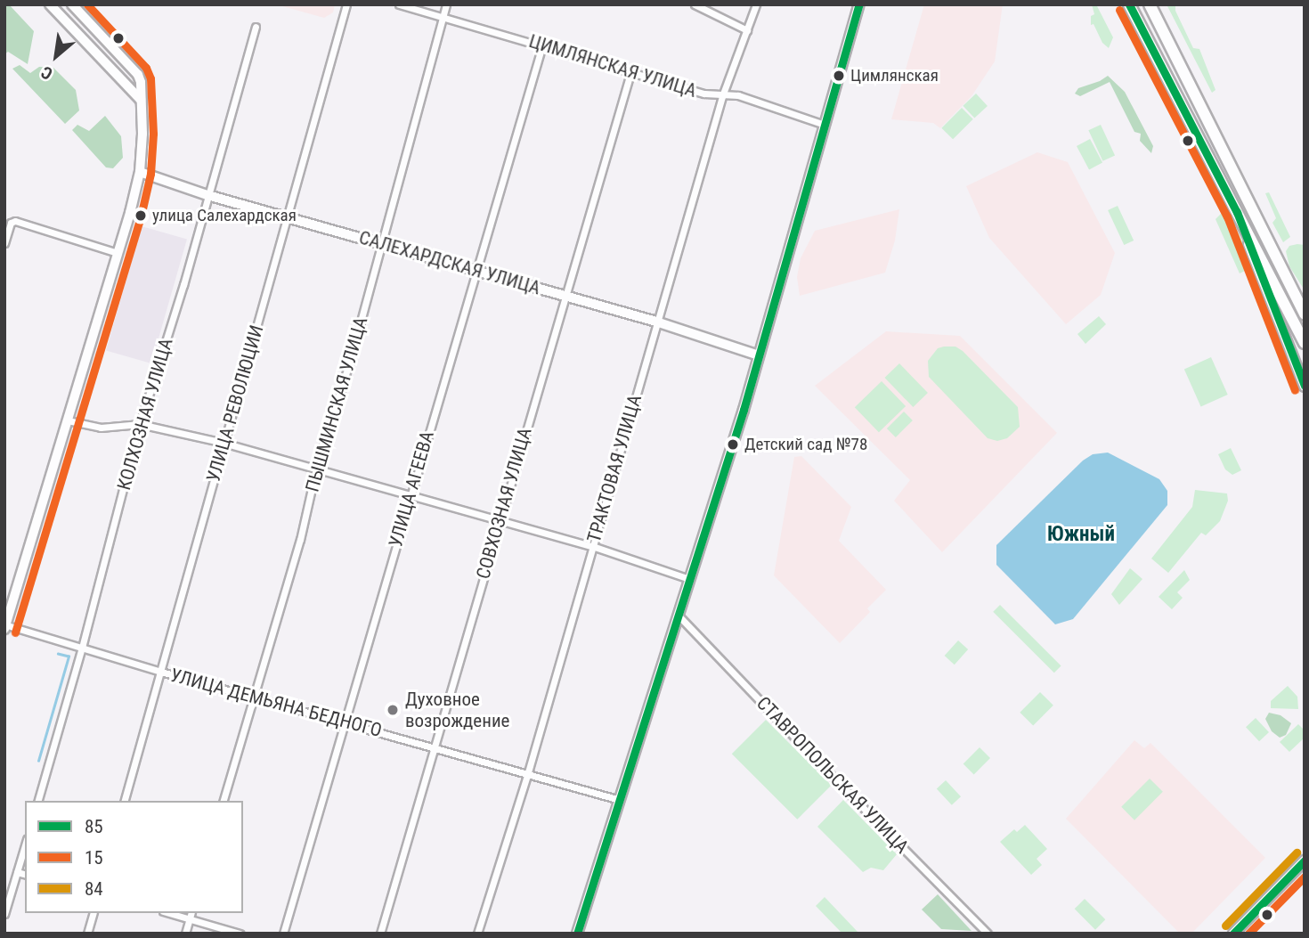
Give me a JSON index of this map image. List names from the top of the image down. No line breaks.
{"streets":{"street":["ЦИМЛЯНСКАЯ УЛИЦА","САЛЕХАРДСКАЯ УЛИЦА","УЛИЦА РЕВОЛЮЦИИ","ПЫШМИНСКАЯ УЛИЦА","КОЛХОЗНАЯ УЛИЦА","ТРАКТОВАЯ УЛИЦА","УЛИЦА АГЕЕВА","СОВХОЗНАЯ УЛИЦА","УЛИЦА ДЕМЬЯНА БЕДНОГО","СТАВРОПОЛЬСКАЯ УЛИЦА"]},"crossings":[["ЦИМЛЯНСКАЯ УЛИЦА","ПЫШМИНСКАЯ УЛИЦА"],["ЦИМЛЯНСКАЯ УЛИЦА","ТРАКТОВАЯ УЛИЦА"],["ЦИМЛЯНСКАЯ УЛИЦА","УЛИЦА АГЕЕВА"],["ЦИМЛЯНСКАЯ УЛИЦА","СОВХОЗНАЯ УЛИЦА"],["САЛЕХАРДСКАЯ УЛИЦА","УЛИЦА РЕВОЛЮЦИИ"],["САЛЕХАРДСКАЯ УЛИЦА","ПЫШМИНСКАЯ УЛИЦА"],["САЛЕХАРДСКАЯ УЛИЦА","КОЛХОЗНАЯ УЛИЦА"],["САЛЕХАРДСКАЯ УЛИЦА","ТРАКТОВАЯ УЛИЦА"],["САЛЕХАРДСКАЯ УЛИЦА","УЛИЦА АГЕЕВА"],["САЛЕХАРДСКАЯ УЛИЦА","СОВХОЗНАЯ УЛИЦА"],["УЛИЦА РЕВОЛЮЦИИ","УЛИЦА ДЕМЬЯНА БЕДНОГО"],["ПЫШМИНСКАЯ УЛИЦА","УЛИЦА ДЕМЬЯНА БЕДНОГО"],["КОЛХОЗНАЯ УЛИЦА","УЛИЦА ДЕМЬЯНА БЕДНОГО"],["ТРАКТОВАЯ УЛИЦА","УЛИЦА ДЕМЬЯНА БЕДНОГО"],["УЛИЦА АГЕЕВА","УЛИЦА ДЕМЬЯНА БЕДНОГО"],["СОВХОЗНАЯ УЛИЦА","УЛИЦА ДЕМЬЯНА БЕДНОГО"]],"districts":["Южный"],"places":["Цимлянская","улица Салехардская","Детский сад №78","Духовное возрождение"],"lines":["transit line 85","transit line 15","transit line 84"],"legend":["85","15","84"],"north":"bottom left"}
